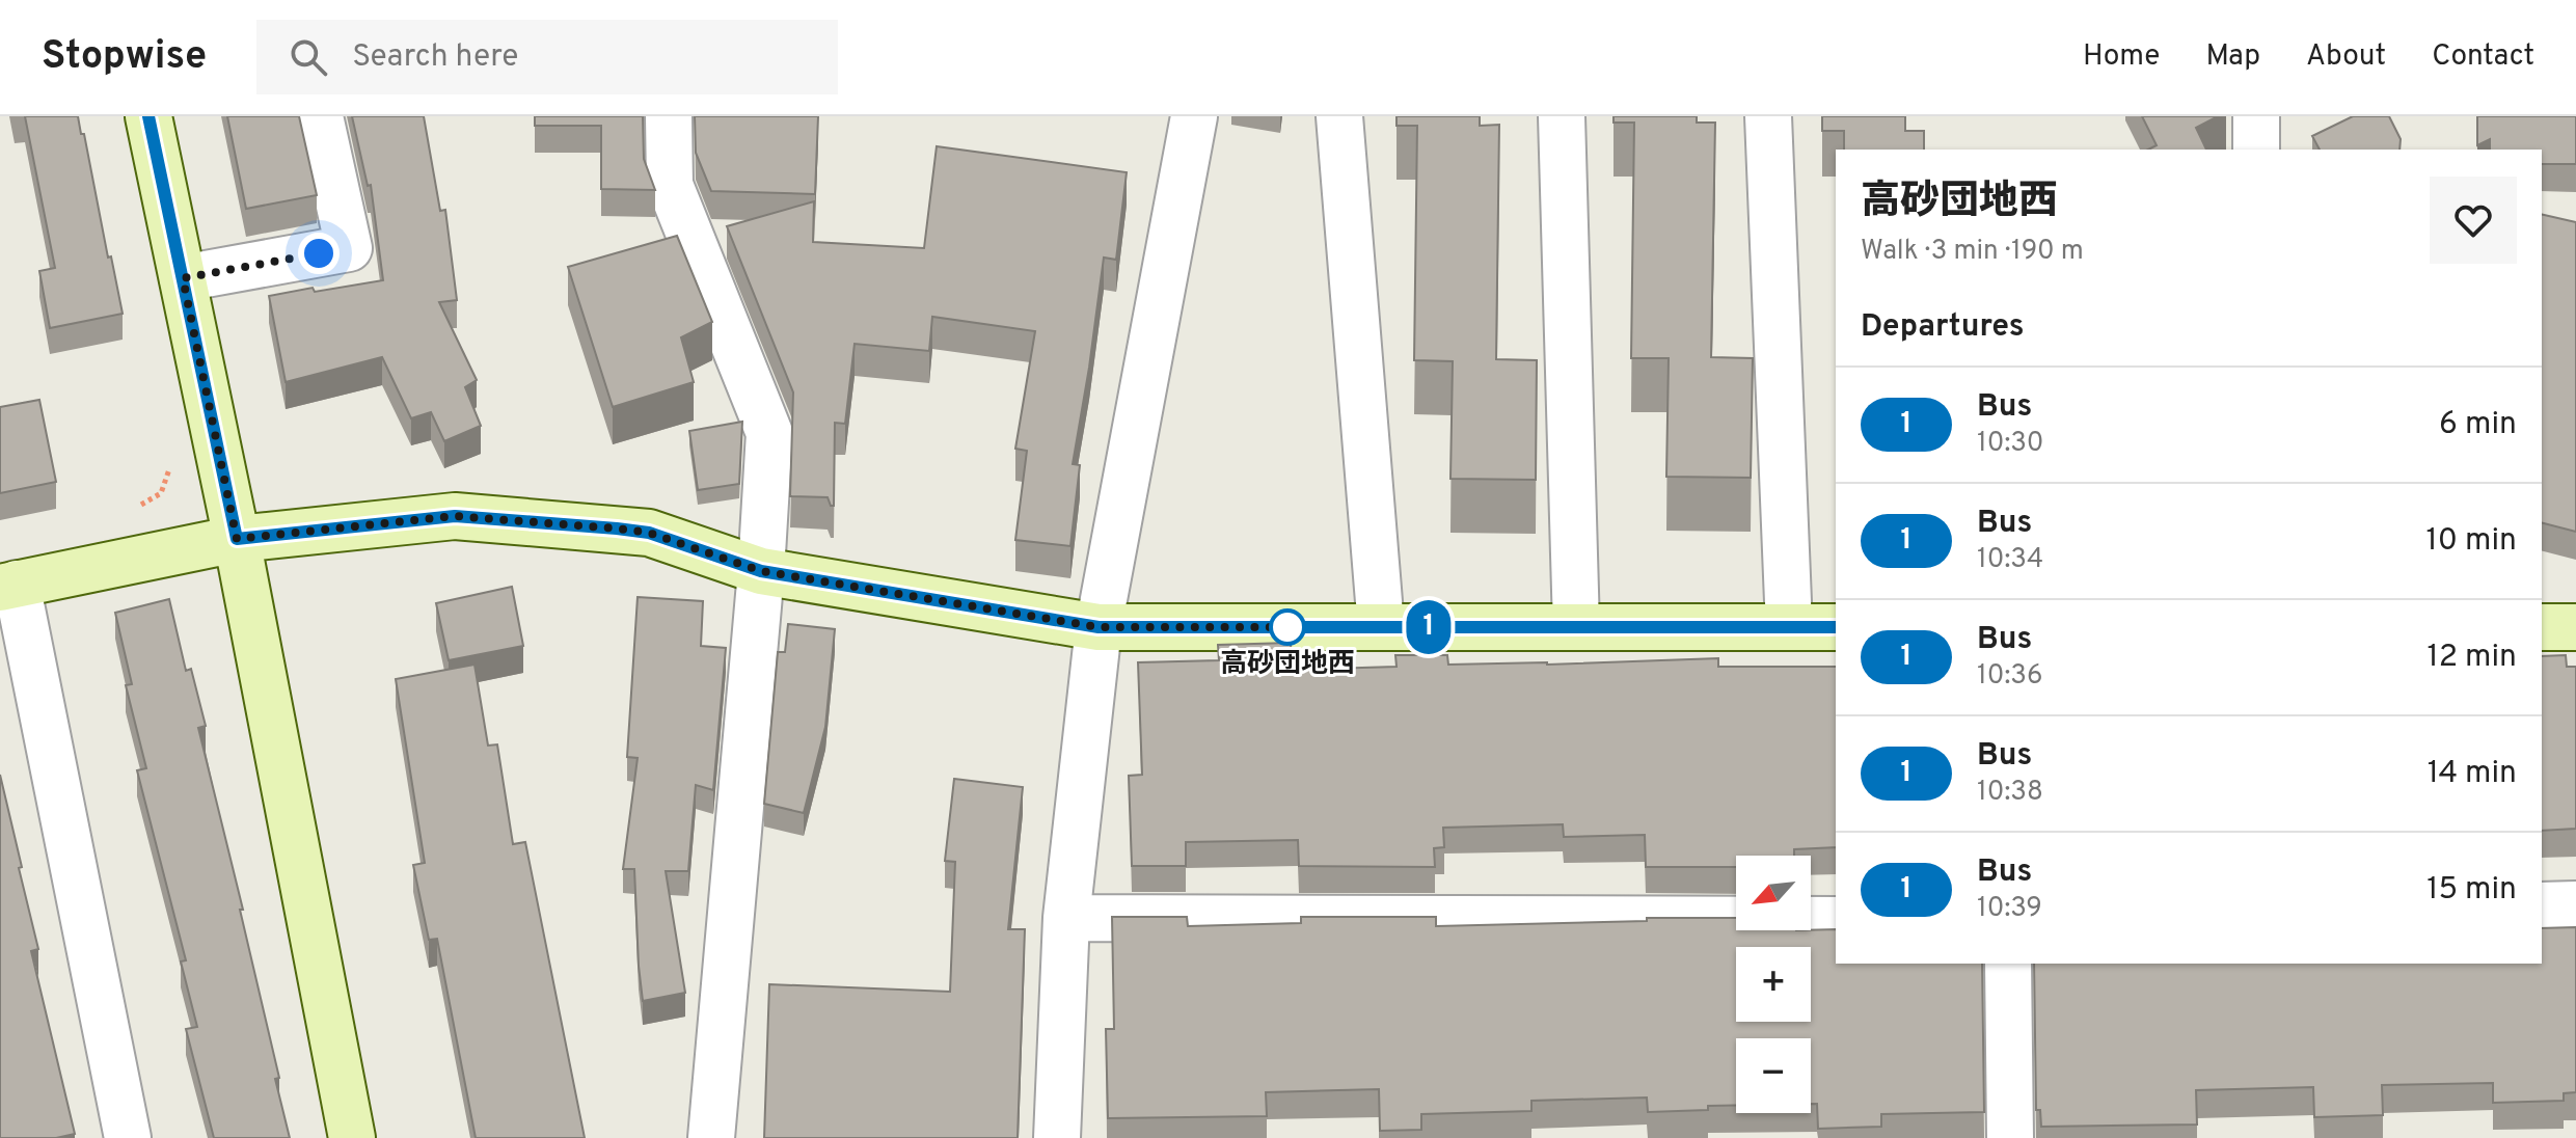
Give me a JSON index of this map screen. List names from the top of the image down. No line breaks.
{"places":["高砂団地西"],"lines":["bus line 1"],"north":"bottom left","page":{"header":"Stopwise","search":"Search here","nav":["Home","Map","About","Contact"],"on_map":"1","heading":[["高砂団地西","Walk · 3 min · 190 m"],"Departures"],"list":[{"mark":"1","name":"Bus","note":"10:30","value":"6 min"},{"mark":"1","name":"Bus","note":"10:34","value":"10 min"},{"mark":"1","name":"Bus","note":"10:36","value":"12 min"},{"mark":"1","name":"Bus","note":"10:38","value":"14 min"},{"mark":"1","name":"Bus","note":"10:39","value":"15 min"}],"map_buttons":["+","−"]}}
